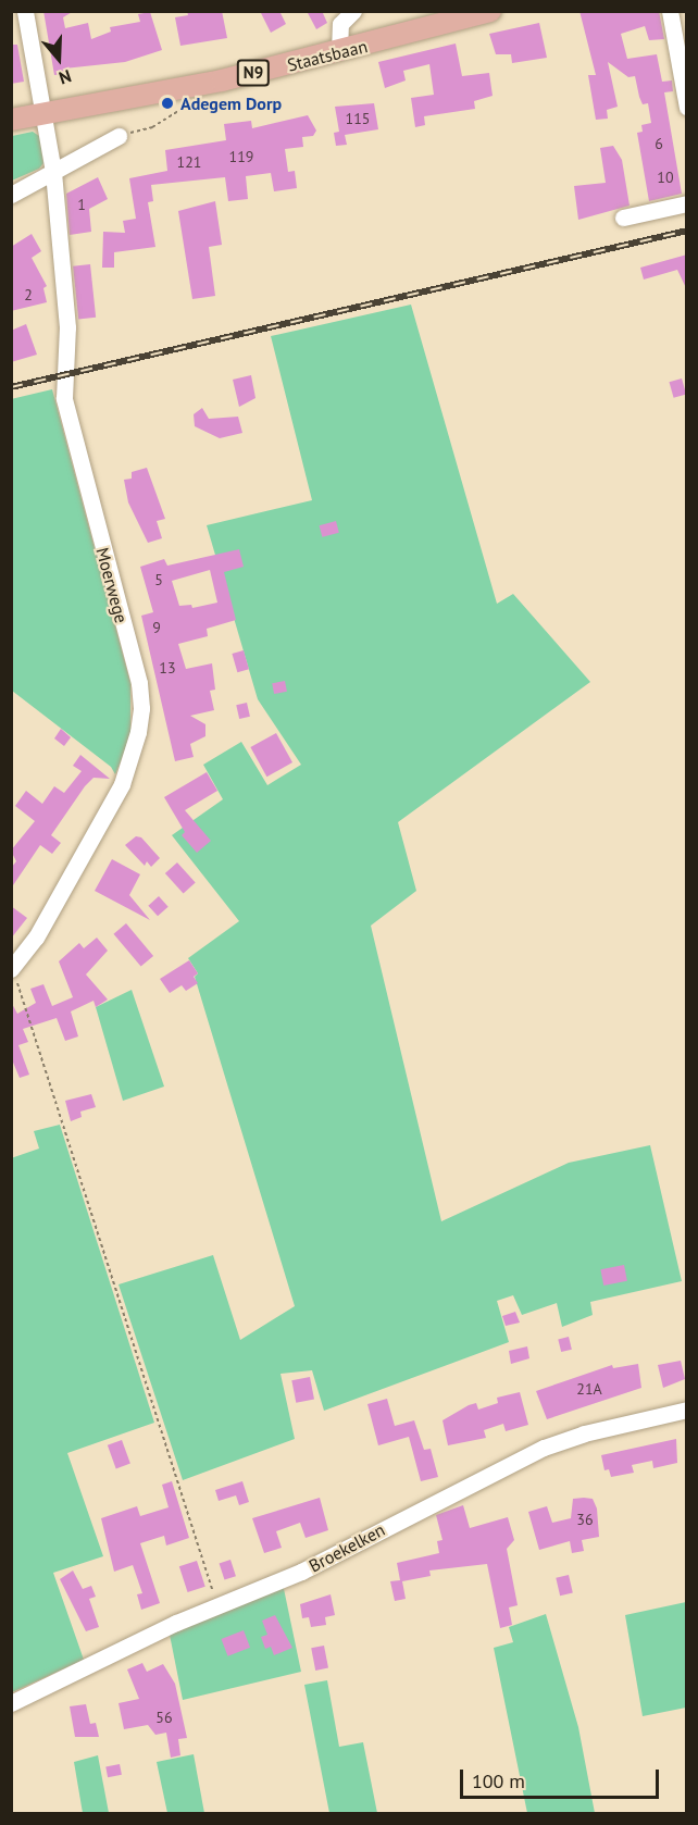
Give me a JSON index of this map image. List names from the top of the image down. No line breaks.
{"streets":{"main road":["Staatsbaan","N9"],"street":["Moerwege","Broekelken"]},"crossings":[["Staatsbaan","N9"],["Staatsbaan","Moerwege"],["N9","Moerwege"]],"places":["Adegem Dorp"],"house_numbers":["115","6","119","121","10","1","2","5","9","13","21A","36","56"],"scale_bar":"100 m","north":"bottom"}
